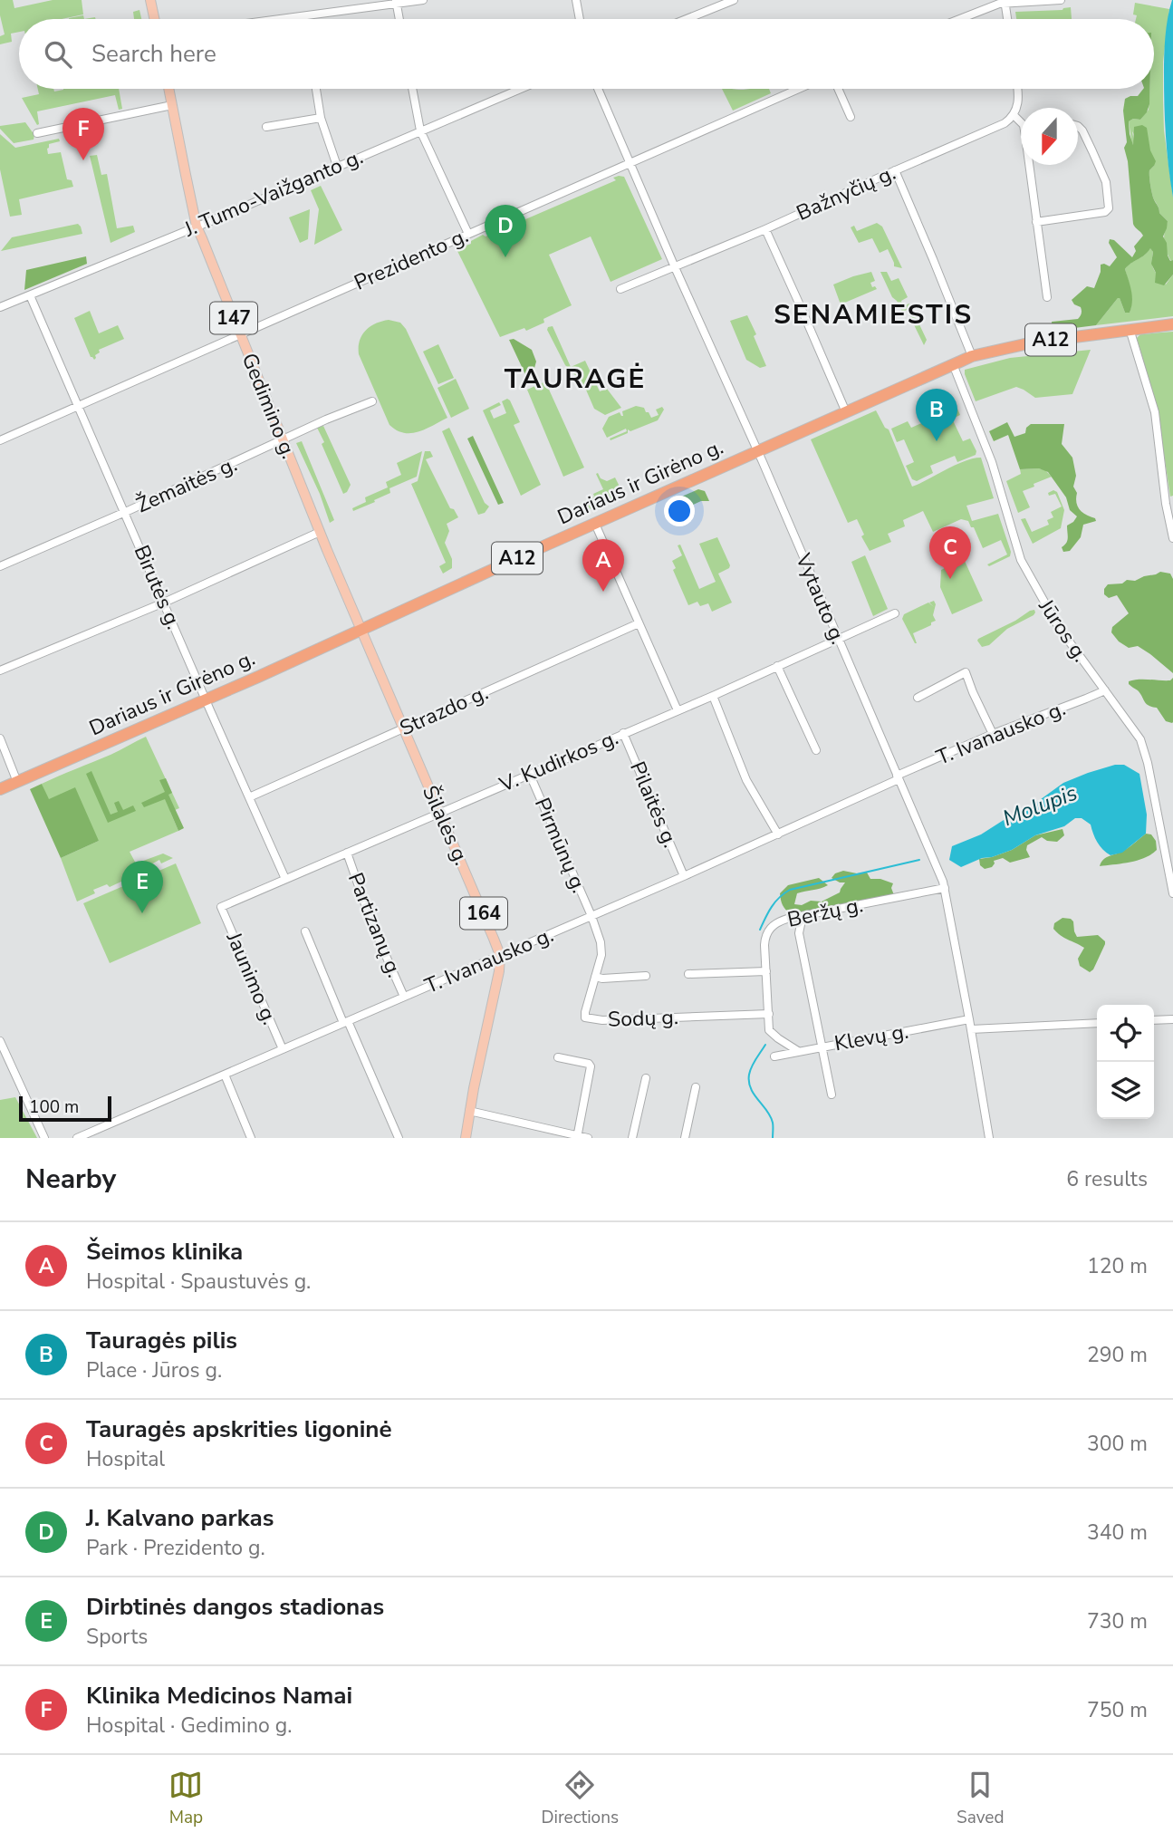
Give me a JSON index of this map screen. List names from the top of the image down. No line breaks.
{"streets":{"highway":["A12","Dariaus ir Girėno g."],"main road":["147","Gedimino g.","Šilalės g.","164"],"street":["J. Tumo-Vaižganto g.","Bažnyčių g.","Prezidento g.","Žemaitės g.","Birutės g.","Vytauto g.","Jūros g.","Strazdo g.","T. Ivanausko g.","V. Kudirkos g.","Pilaitės g.","Pirmūnų g.","Beržų g.","Partizanų g.","Jaunimo g.","Sodų g.","Klevų g."]},"crossings":[["J. Tumo-Vaižganto g.","Gedimino g."],["J. Tumo-Vaižganto g.","Birutės g."],["Bažnyčių g.","Vytauto g."],["Prezidento g.","Gedimino g."],["Prezidento g.","Birutės g."],["Prezidento g.","Vytauto g."],["Gedimino g.","Dariaus ir Girėno g."],["Gedimino g.","Žemaitės g."],["Gedimino g.","Šilalės g."],["Dariaus ir Girėno g.","Birutės g."],["Dariaus ir Girėno g.","Vytauto g."],["Dariaus ir Girėno g.","Jūros g."],["Dariaus ir Girėno g.","Šilalės g."],["Žemaitės g.","Birutės g."],["Birutės g.","Strazdo g."],["Birutės g.","V. Kudirkos g."],["Vytauto g.","T. Ivanausko g."],["Vytauto g.","V. Kudirkos g."],["Vytauto g.","Beržų g."],["Vytauto g.","Klevų g."],["Jūros g.","T. Ivanausko g."],["Strazdo g.","Šilalės g."],["T. Ivanausko g.","Pilaitės g."],["T. Ivanausko g.","Šilalės g."],["T. Ivanausko g.","Pirmūnų g."],["T. Ivanausko g.","164"],["T. Ivanausko g.","Partizanų g."],["T. Ivanausko g.","Jaunimo g."],["T. Ivanausko g.","Sodų g."],["V. Kudirkos g.","Pilaitės g."],["V. Kudirkos g.","Šilalės g."],["V. Kudirkos g.","Pirmūnų g."],["V. Kudirkos g.","Partizanų g."],["V. Kudirkos g.","Jaunimo g."],["Šilalės g.","164"],["Pirmūnų g.","Sodų g."],["Beržų g.","Sodų g."],["Beržų g.","Klevų g."]],"districts":["SENAMIESTIS","TAURAGĖ"],"water":["Molupis"],"scale_bar":"100 m","north":"bottom","page":{"search":"Search here","pins":["F","D","B","C","A","E"],"scale":"100 m","heading":["Nearby","6 results"],"list":[{"mark":"A","name":"Šeimos klinika","note":"Hospital · Spaustuvės g.","value":"120 m"},{"mark":"B","name":"Tauragės pilis","note":"Place · Jūros g.","value":"290 m"},{"mark":"C","name":"Tauragės apskrities ligoninė","note":"Hospital","value":"300 m"},{"mark":"D","name":"J. Kalvano parkas","note":"Park · Prezidento g.","value":"340 m"},{"mark":"E","name":"Dirbtinės dangos stadionas","note":"Sports","value":"730 m"},{"mark":"F","name":"Klinika Medicinos Namai","note":"Hospital · Gedimino g.","value":"750 m"}],"nav":["Map","Directions","Saved"]}}
